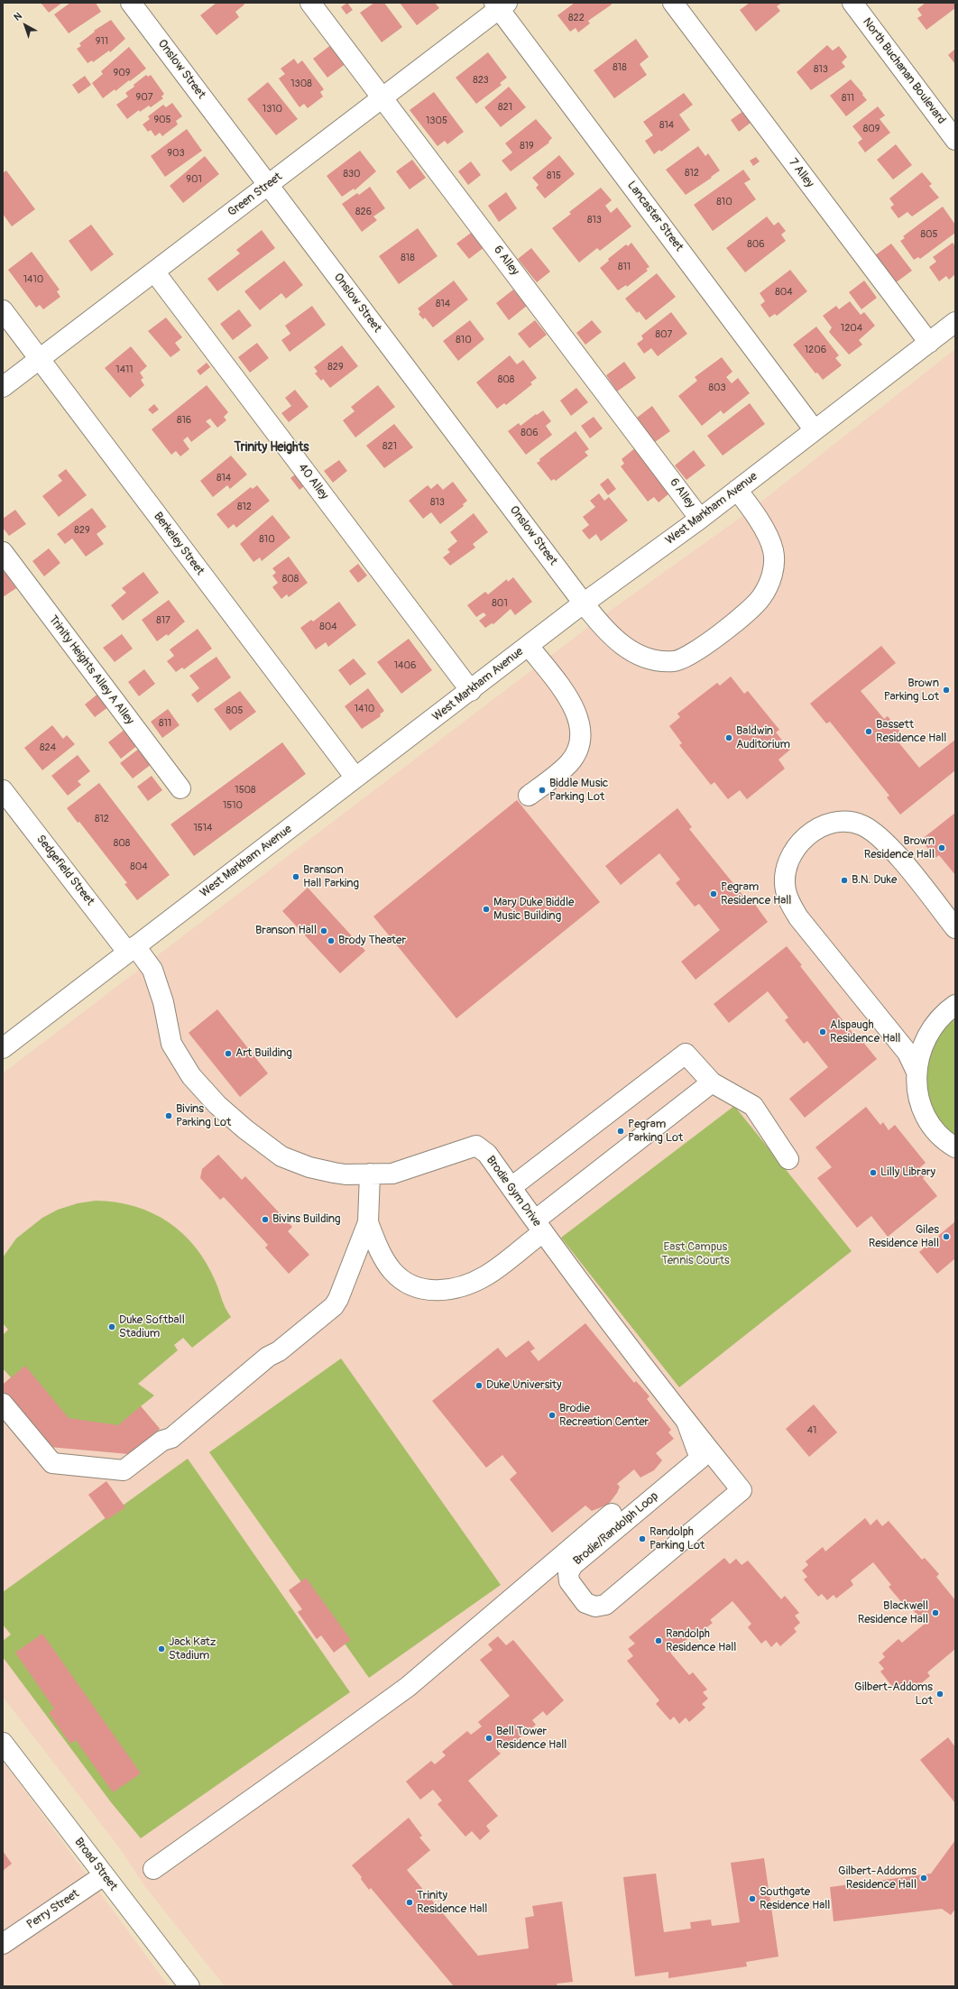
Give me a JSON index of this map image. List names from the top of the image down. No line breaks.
{"streets":{"street":["Onslow Street","North Buchanan Boulevard","7 Alley","Green Street","Lancaster Street","6 Alley","40 Alley","West Markham Avenue","Berkeley Street","Trinity Heights Alley A Alley","Sedgefield Street","Brodie Gym Drive","Brodie/Randolph Loop","Broad Street","Perry Street"]},"crossings":[["Onslow Street","Green Street"],["Onslow Street","West Markham Avenue"],["7 Alley","West Markham Avenue"],["Green Street","Lancaster Street"],["Green Street","6 Alley"],["Green Street","40 Alley"],["Green Street","Berkeley Street"],["Lancaster Street","West Markham Avenue"],["6 Alley","West Markham Avenue"],["40 Alley","West Markham Avenue"],["West Markham Avenue","Berkeley Street"],["West Markham Avenue","Sedgefield Street"],["West Markham Avenue","Brodie Gym Drive"],["Sedgefield Street","Brodie Gym Drive"],["Brodie Gym Drive","Brodie/Randolph Loop"],["Broad Street","Perry Street"]],"districts":["Trinity Heights"],"parks":["East Campus Tennis Courts"],"places":["Brown Parking Lot","Bassett Residence Hall","Baldwin Auditorium","Biddle Music Parking Lot","Brown Residence Hall","Branson Hall Parking","B.N. Duke","Pegram Residence Hall","Mary Duke Biddle Music Building","Branson Hall","Brody Theater","Alspaugh Residence Hall","Art Building","Bivins Parking Lot","Pegram Parking Lot","Lilly Library","Bivins Building","Giles Residence Hall","Duke Softball Stadium","Duke University","Brodie Recreation Center","Randolph Parking Lot","Blackwell Residence Hall","Randolph Residence Hall","Jack Katz Stadium","Gilbert-Addoms Lot","Bell Tower Residence Hall","Gilbert-Addoms Residence Hall","Southgate Residence Hall","Trinity Residence Hall"],"house_numbers":["822","911","818","813","909","823","1308","907","811","821","1310","905","1305","814","809","819","903","812","830","815","901","810","826","813","805","806","818","811","1410","804","814","1204","807","810","1206","829","1411","808","803","816","806","821","814","813","812","829","810","808","801","817","804","1406","1410","805","811","824","1508","1510","812","1514","808","804","41"],"north":"top left"}
